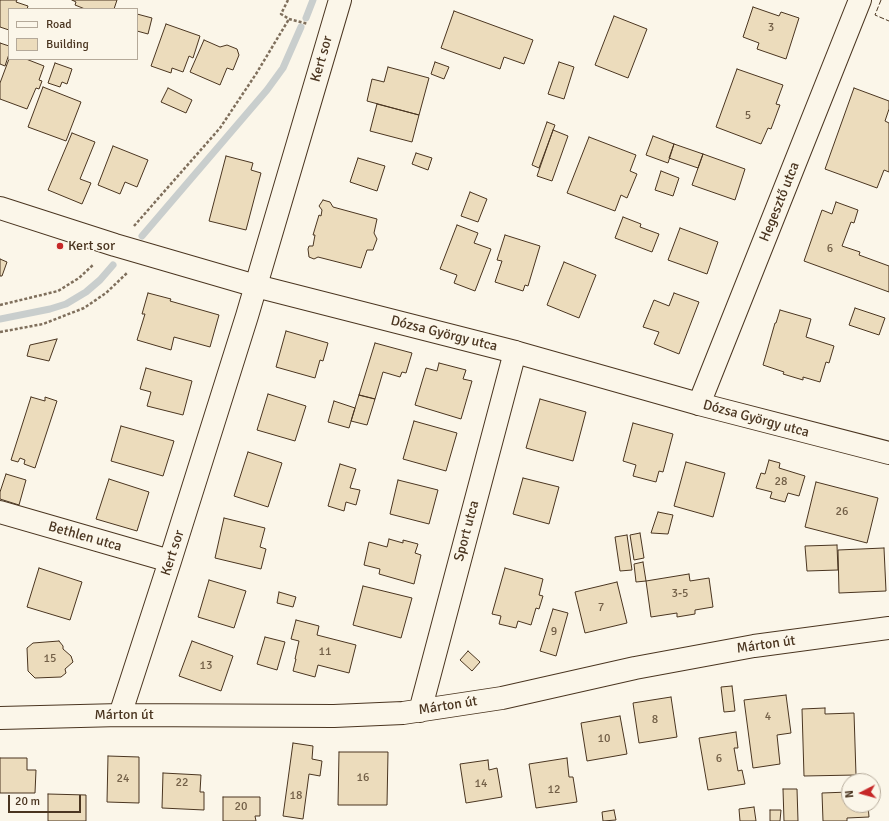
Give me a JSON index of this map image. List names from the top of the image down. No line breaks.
{"streets":{"street":["Kert sor","Hegesztő utca","Dózsa György utca","Sport utca","Bethlen utca","Márton út"]},"crossings":[["Kert sor","Dózsa György utca"],["Kert sor","Bethlen utca"],["Kert sor","Márton út"],["Hegesztő utca","Dózsa György utca"],["Dózsa György utca","Sport utca"],["Sport utca","Márton út"]],"places":["Kert sor"],"house_numbers":["3","5","6","28","26","3-5","7","9","11","15","13","4","8","10","6","16","24","22","14","12","18","20"],"legend":["Road","Building"],"scale_bar":"20 m","north":"left"}
